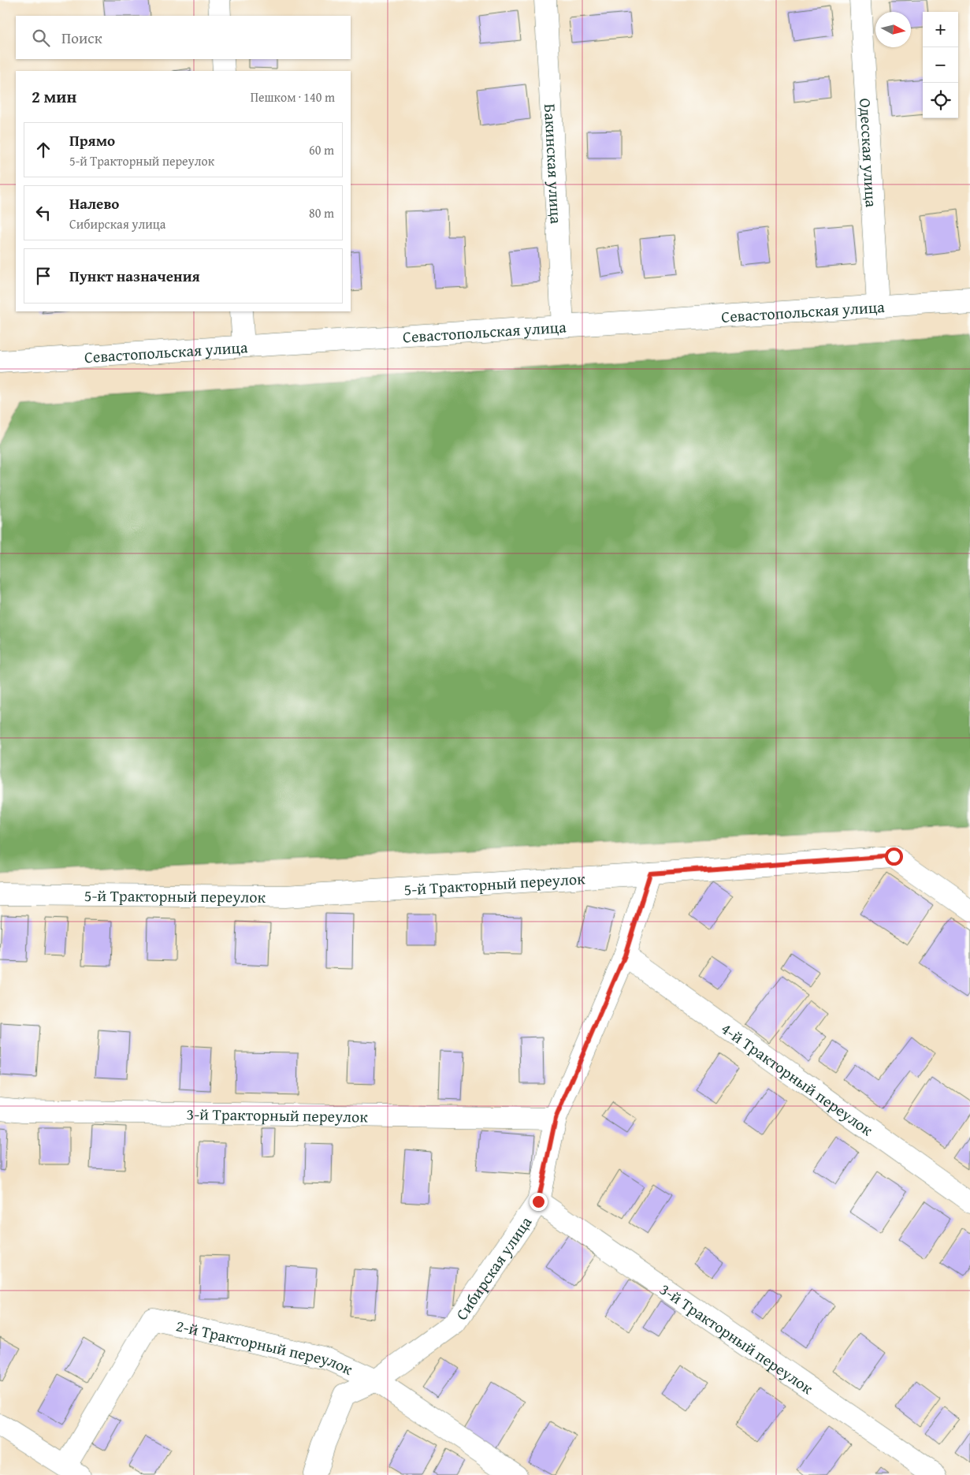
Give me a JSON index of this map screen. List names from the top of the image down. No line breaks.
{"streets":{"street":["Одесская улица","Бакинская улица","Севастопольская улица","5-й Тракторный переулок","4-й Тракторный переулок","3-й Тракторный переулок","Сибирская улица","2-й Тракторный переулок"]},"crossings":[["Одесская улица","Севастопольская улица"],["Бакинская улица","Севастопольская улица"],["5-й Тракторный переулок","Сибирская улица"],["4-й Тракторный переулок","Сибирская улица"],["3-й Тракторный переулок","Сибирская улица"],["Сибирская улица","2-й Тракторный переулок"]],"north":"right","page":{"map_buttons":["+","−"],"search":"Поиск","heading":["2 мин","Пешком · 140 m"],"list":[["Прямо","5-й Тракторный переулок","60 m"],["Налево","Сибирская улица","80 m"],"Пункт назначения"]}}
